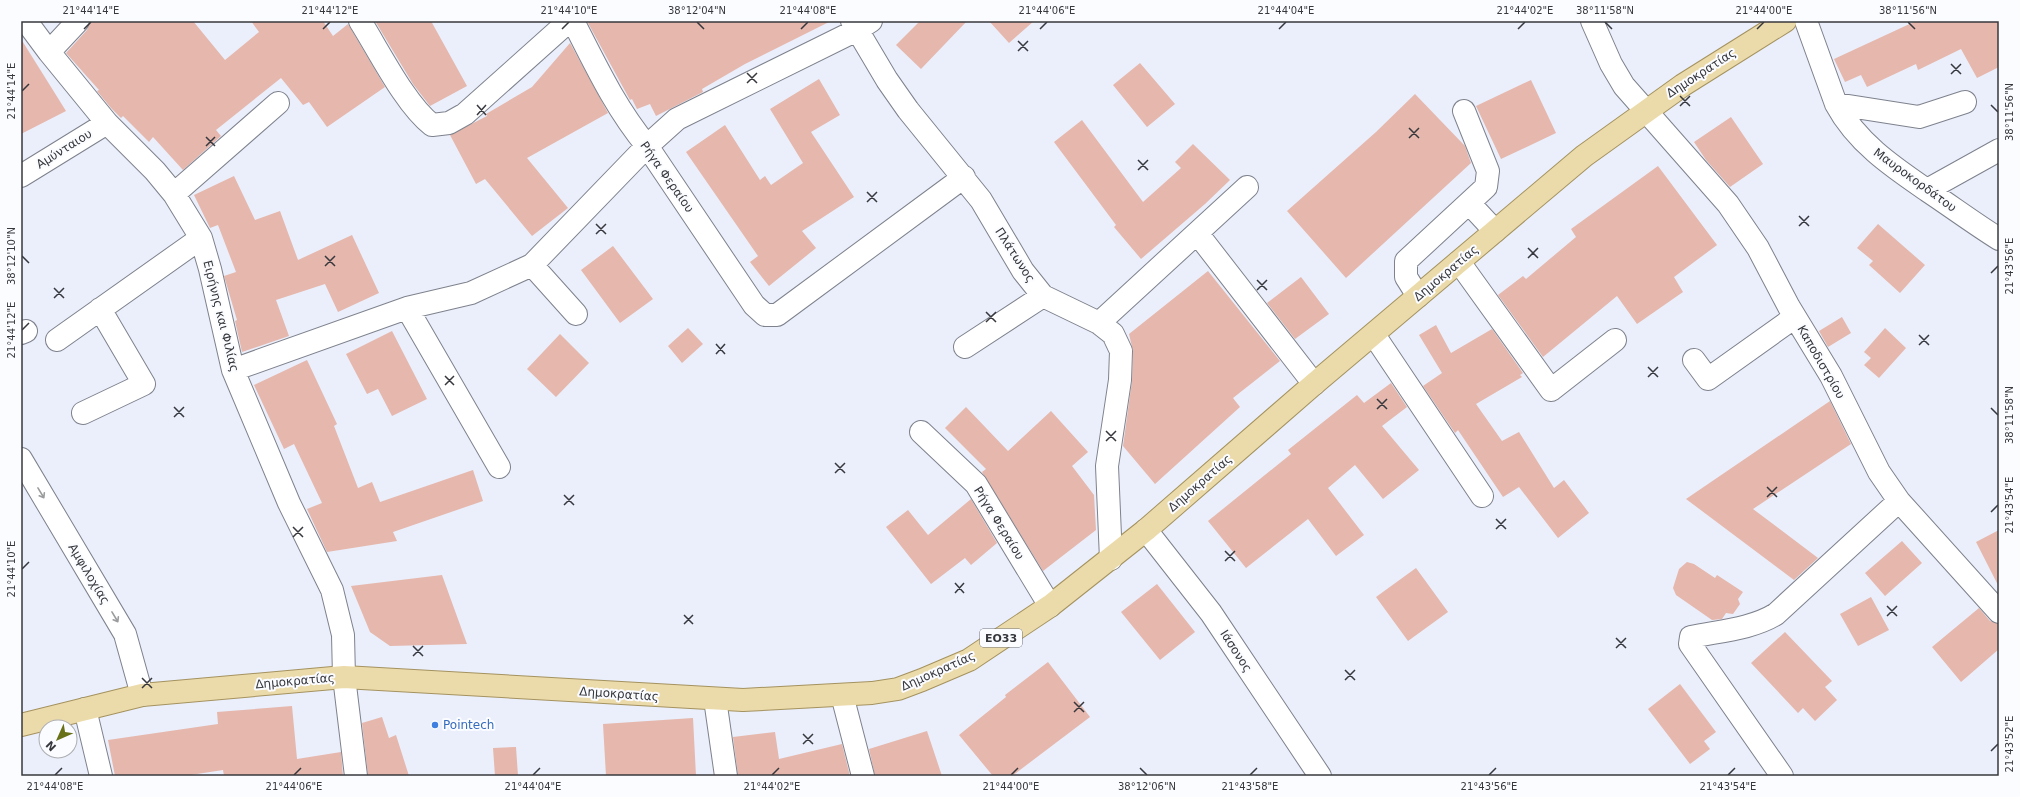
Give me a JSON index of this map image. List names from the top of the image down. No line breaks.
{"streets":{"main road":["Δημοκρατίας","ΕΟ33"],"street":["Αμύνταιου","Ρήγα Φεραίου","Μαυροκορδάτου","Πλάτωνος","Ειρήνης και Φιλίας","Καποδιστρίου","Αμφιλοχίας","Ιάσονος"]},"crossings":[["Δημοκρατίας","Ρήγα Φεραίου"],["Δημοκρατίας","Πλάτωνος"],["Δημοκρατίας","Ειρήνης και Φιλίας"],["Δημοκρατίας","Καποδιστρίου"],["Δημοκρατίας","Αμφιλοχίας"],["Δημοκρατίας","Ιάσονος"],["Αμύνταιου","Ειρήνης και Φιλίας"],["Ρήγα Φεραίου","Πλάτωνος"]],"one_way":["Αμφιλοχίας"],"places":["Pointech"],"north":"bottom left","coordinates":["21°44'14\"E","21°44'12\"E","21°44'10\"E","38°12'04\"N","21°44'08\"E","21°44'06\"E","21°44'04\"E","21°44'02\"E","38°11'58\"N","21°44'00\"E","38°11'56\"N","38°12'10\"N","21°43'56\"E","21°43'54\"E","21°43'52\"E","38°12'06\"N","21°43'58\"E"]}
